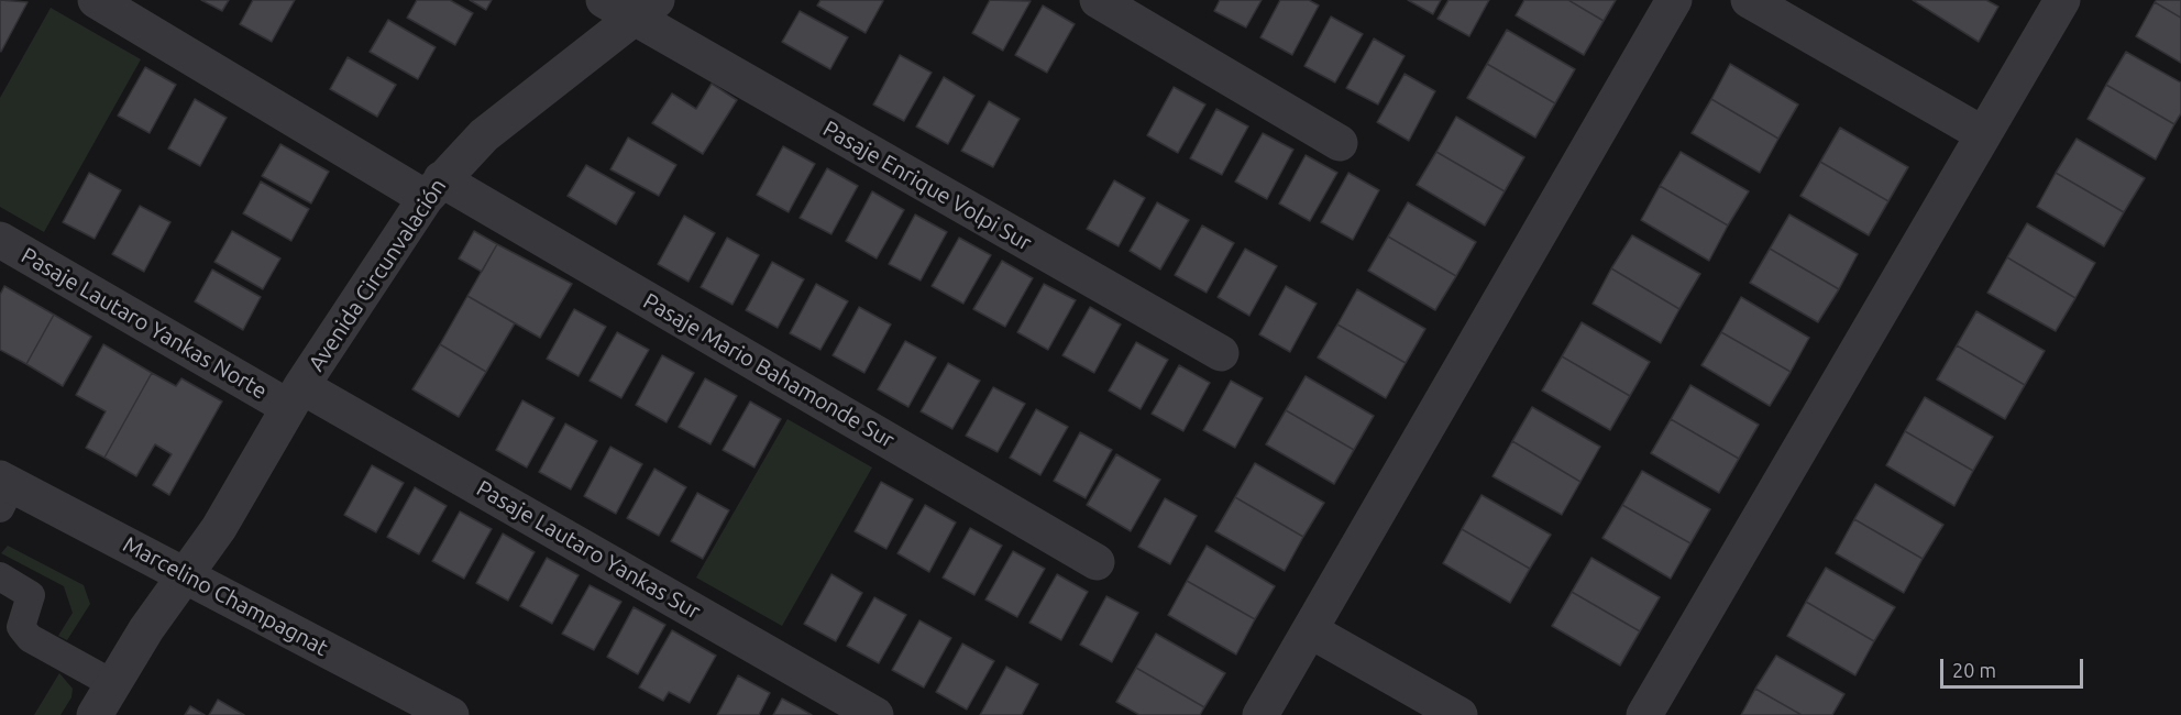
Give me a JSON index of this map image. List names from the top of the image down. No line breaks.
{"streets":{"street":["Pasaje Enrique Volpi Sur","Avenida Circunvalación","Pasaje Lautaro Yankas Norte","Pasaje Mario Bahamonde Sur","Pasaje Lautaro Yankas Sur","Marcelino Champagnat"]},"crossings":[["Pasaje Enrique Volpi Sur","Avenida Circunvalación"],["Avenida Circunvalación","Pasaje Lautaro Yankas Norte"],["Avenida Circunvalación","Pasaje Mario Bahamonde Sur"],["Avenida Circunvalación","Pasaje Lautaro Yankas Sur"],["Avenida Circunvalación","Marcelino Champagnat"],["Pasaje Lautaro Yankas Norte","Pasaje Lautaro Yankas Sur"]],"scale_bar":"20 m"}
